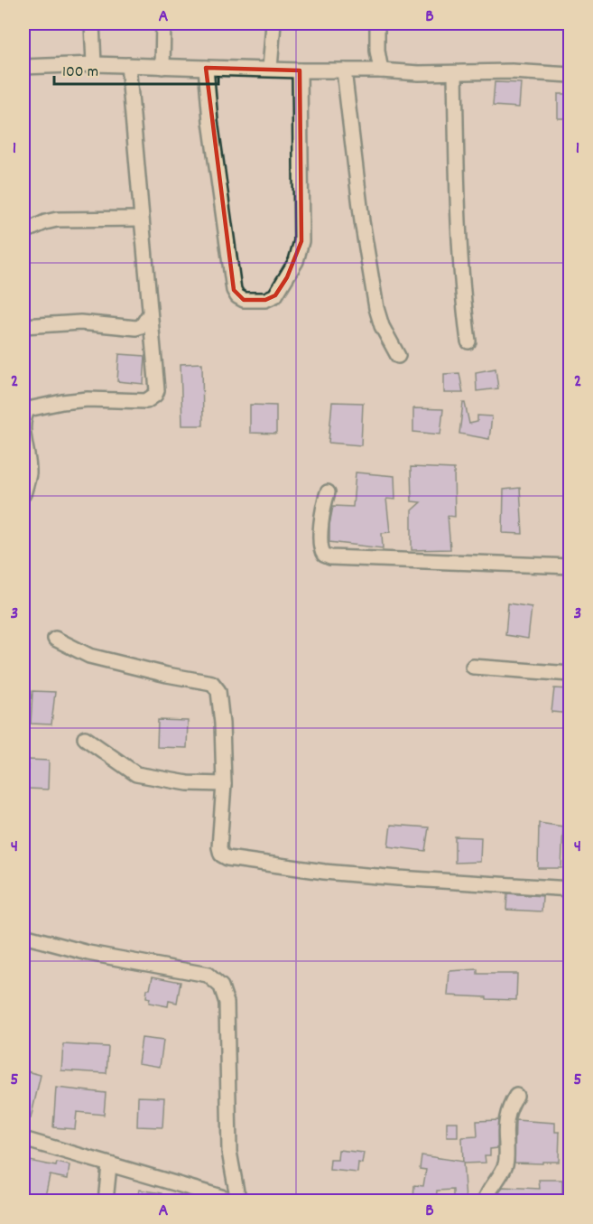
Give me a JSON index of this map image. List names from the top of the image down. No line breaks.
{"scale_bar":"100 m","grid":{"columns":["A","B"],"rows":["1","2","3","4","5"]}}
